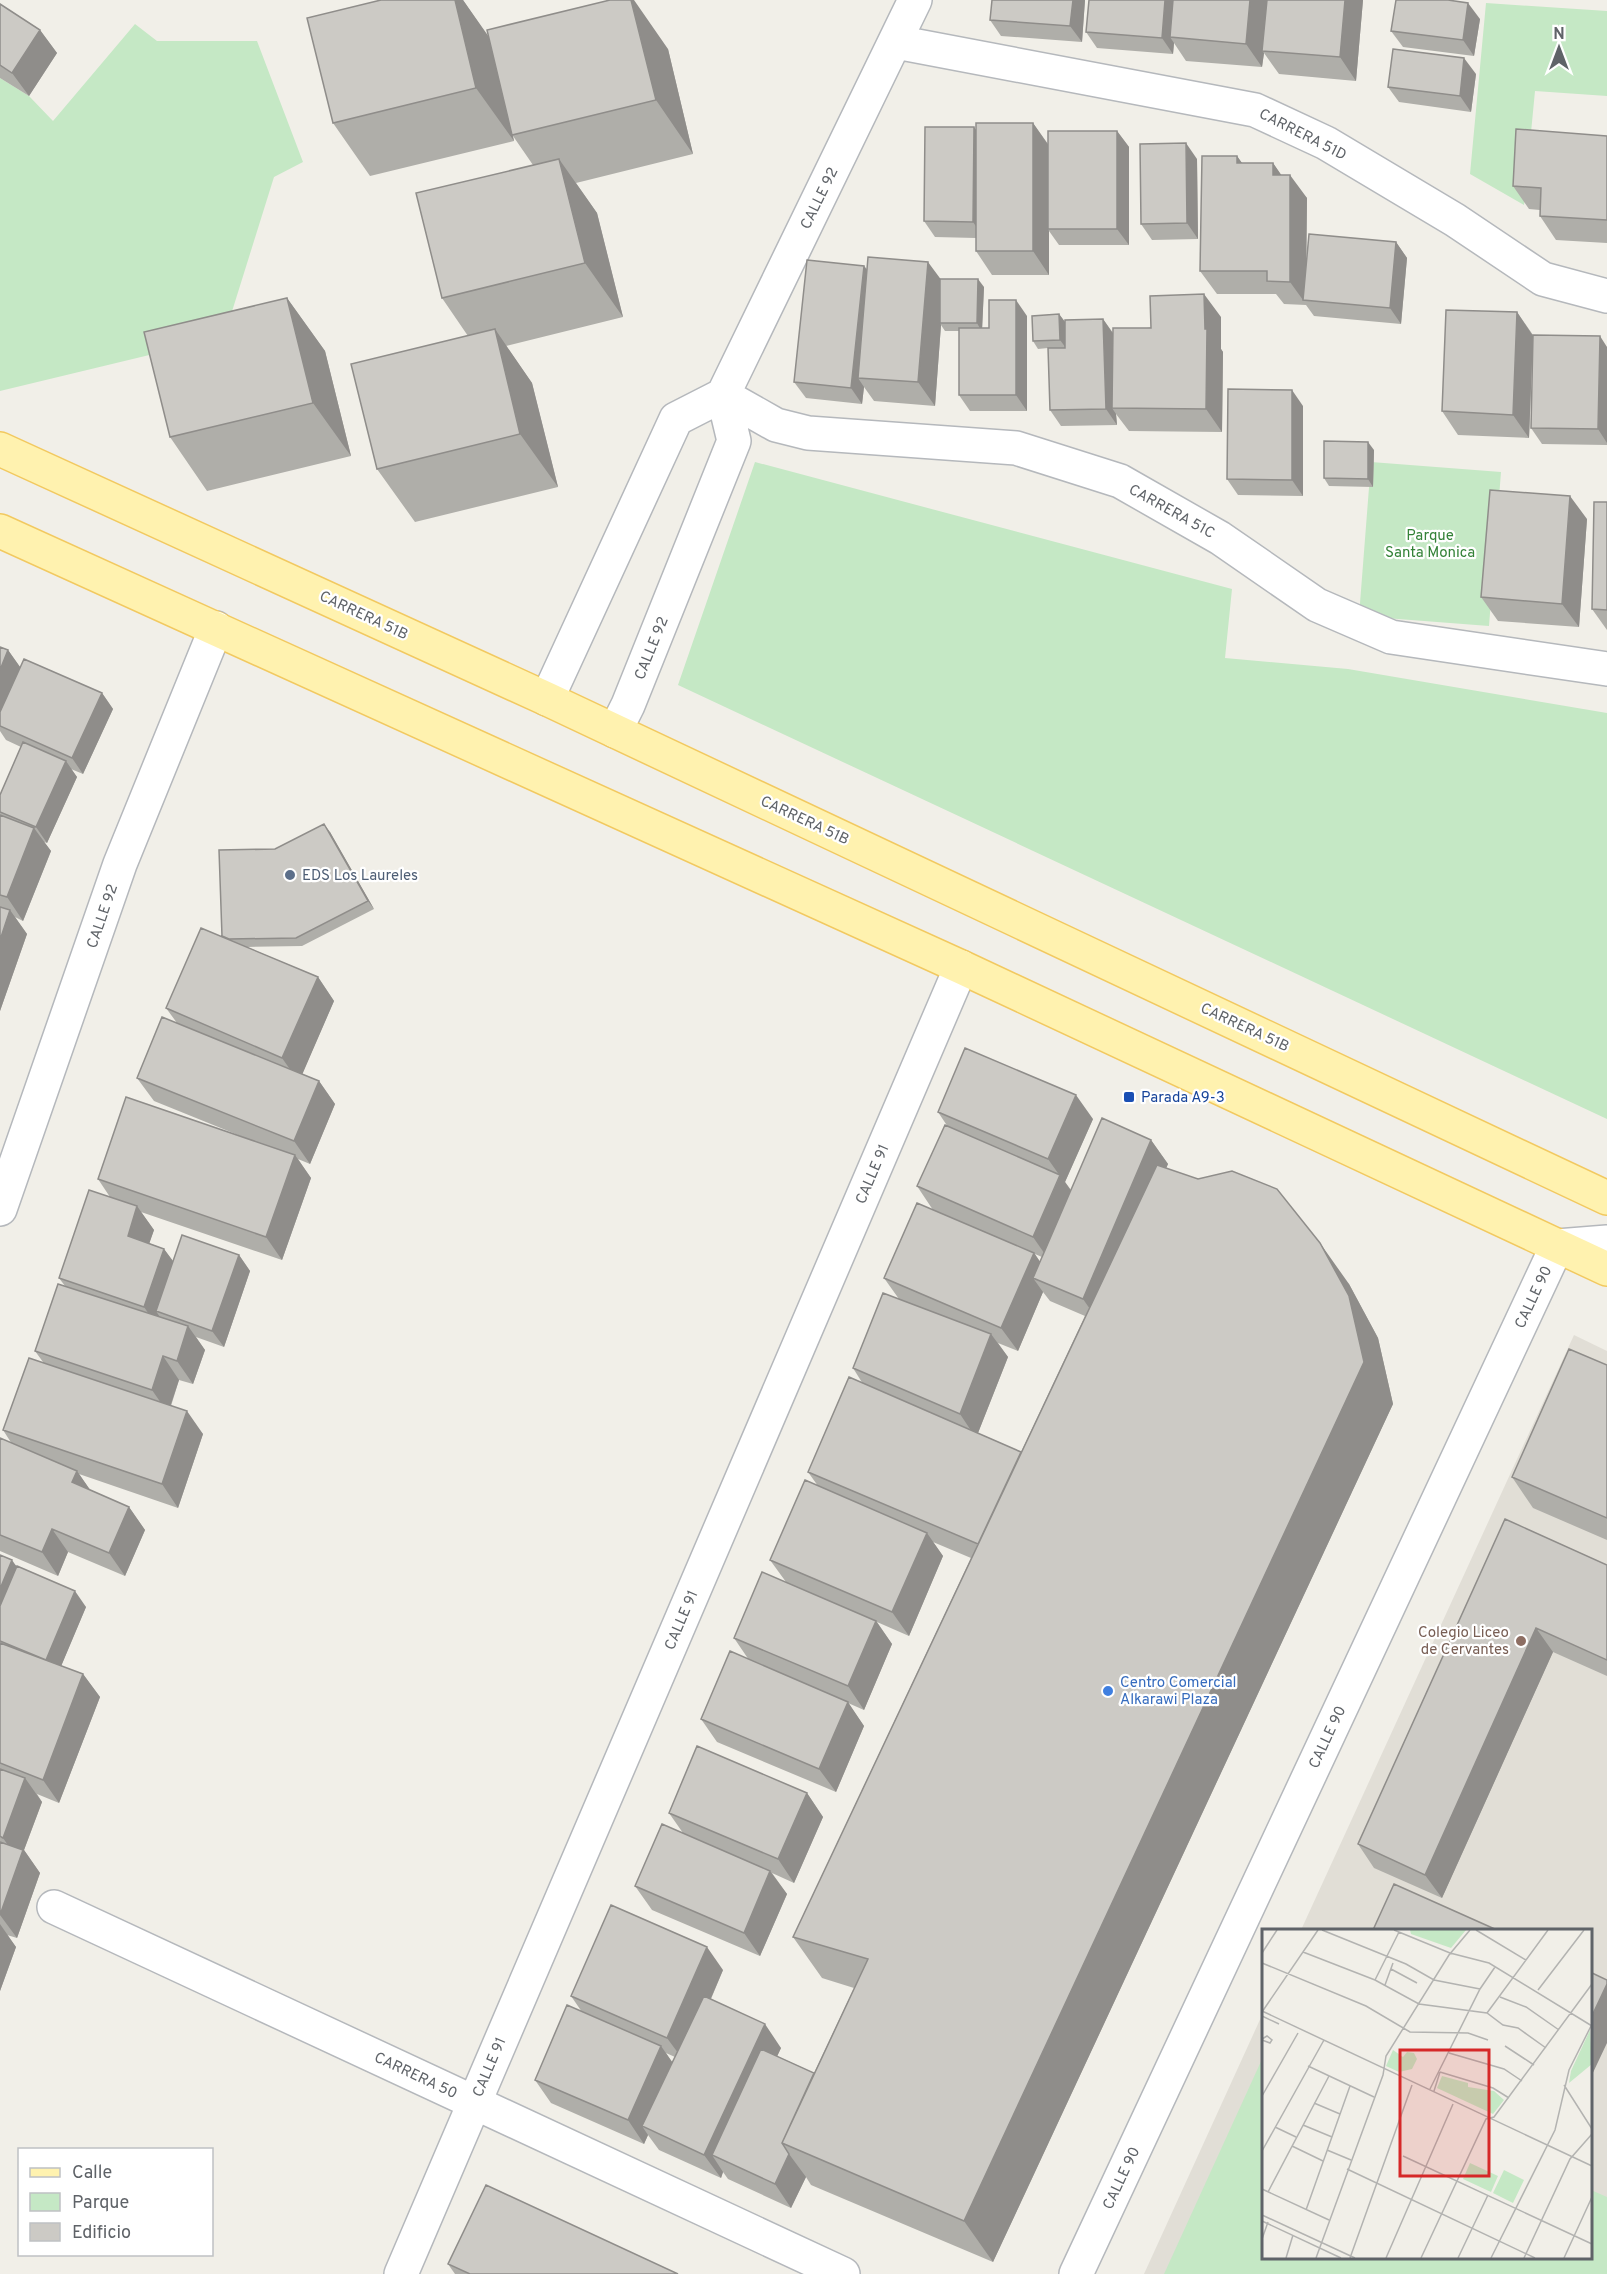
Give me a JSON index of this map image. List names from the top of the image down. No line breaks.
{"streets":{"main road":["CARRERA 51B"],"street":["CARRERA 51D","CALLE 92","CARRERA 51C","CALLE 91","CALLE 90","CARRERA 50"]},"crossings":[["CARRERA 51D","CALLE 92"],["CALLE 92","CARRERA 51C"],["CALLE 92","CARRERA 51B"],["CALLE 91","CARRERA 50"]],"parks":["Parque Santa Monica"],"places":{"other":["EDS Los Laureles","Colegio Liceo de Cervantes","Centro Comercial Alkarawi Plaza"],"transit":["Parada A9-3"]},"legend":["Calle","Parque","Edificio"],"north":"top"}
